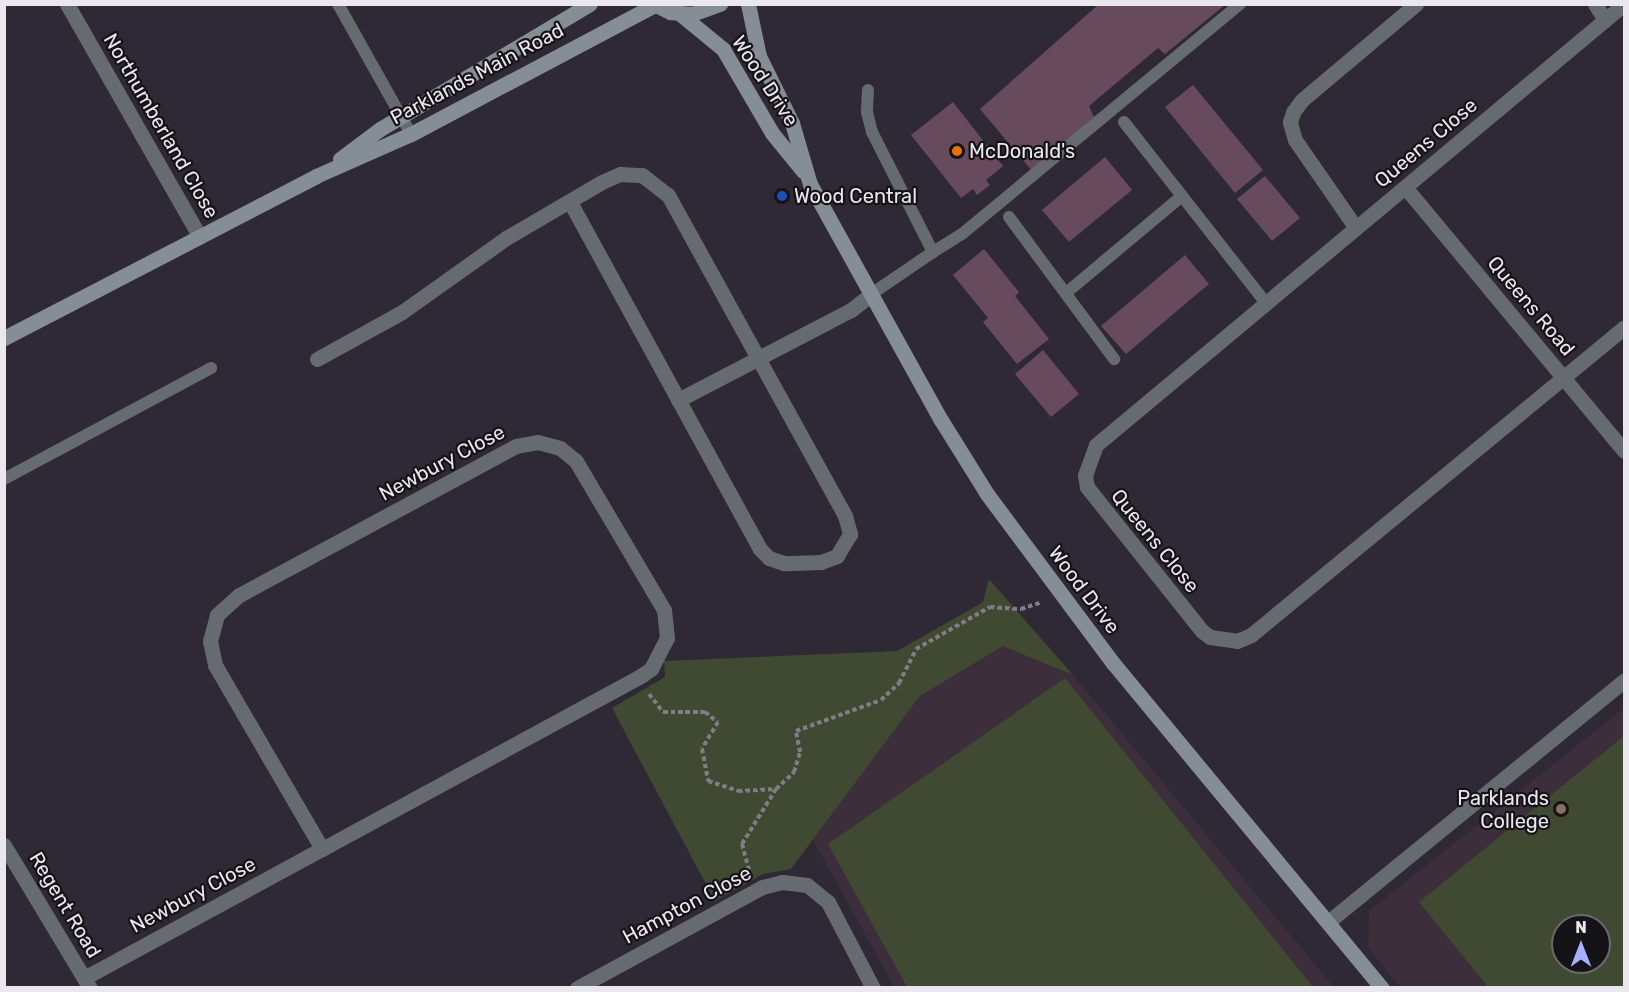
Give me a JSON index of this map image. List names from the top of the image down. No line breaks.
{"streets":{"street":["Parklands Main Road","Wood Drive","Northumberland Close","Queens Close","Queens Road","Newbury Close","Regent Road","Hampton Close"]},"crossings":[["Parklands Main Road","Northumberland Close"],["Queens Close","Queens Road"],["Newbury Close","Regent Road"]],"places":["McDonald's","Wood Central","Parklands College"],"north":"top"}
